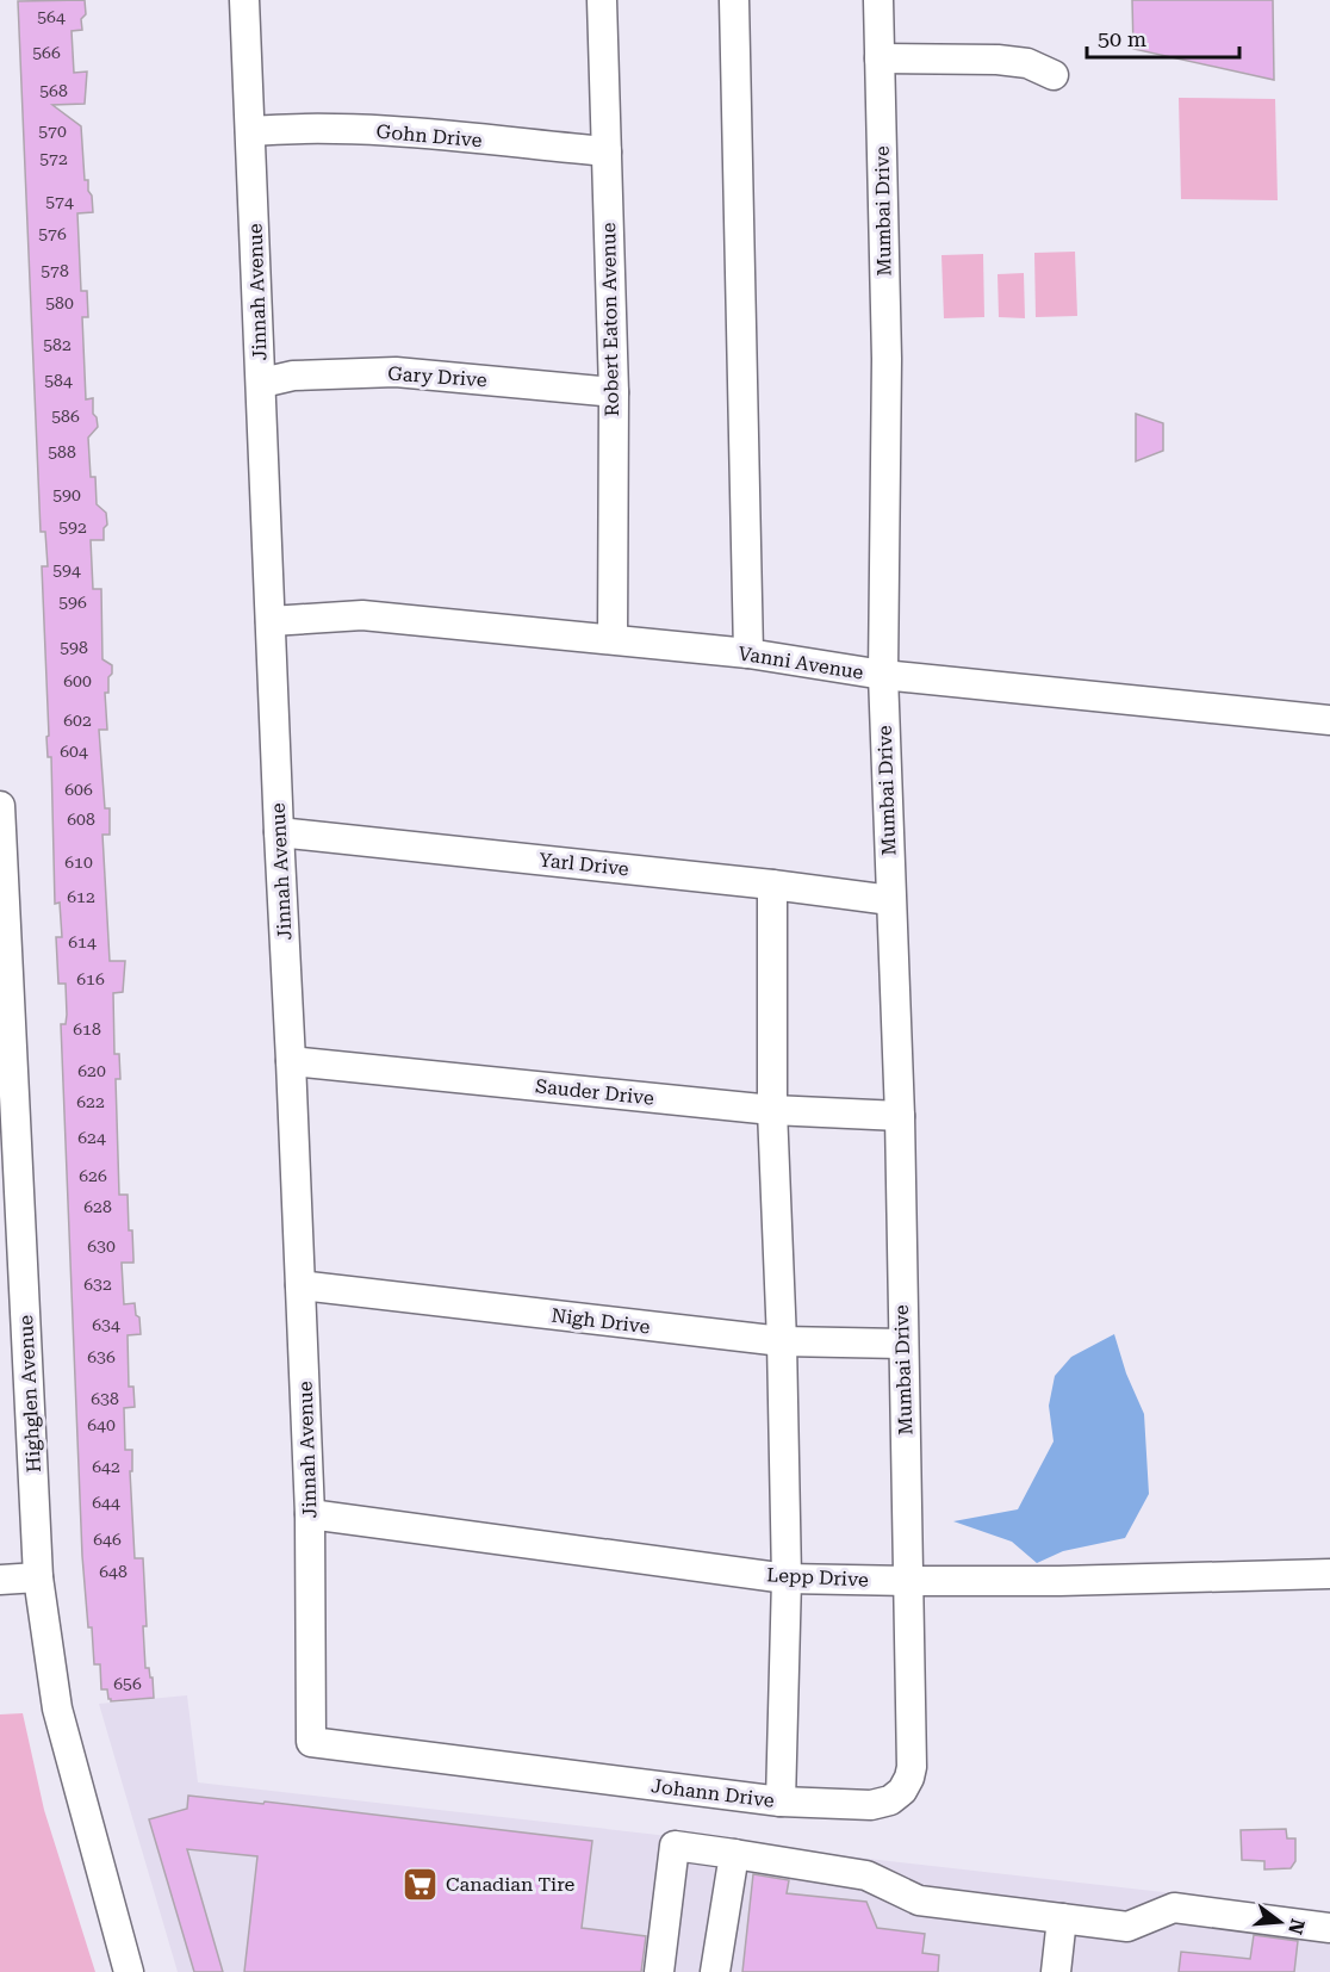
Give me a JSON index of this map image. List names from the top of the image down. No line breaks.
{"streets":{"street":["Gohn Drive","Mumbai Drive","Jinnah Avenue","Robert Eaton Avenue","Gary Drive","Vanni Avenue","Yarl Drive","Sauder Drive","Nigh Drive","Highglen Avenue","Lepp Drive","Johann Drive"]},"crossings":[["Gohn Drive","Jinnah Avenue"],["Gohn Drive","Robert Eaton Avenue"],["Mumbai Drive","Vanni Avenue"],["Mumbai Drive","Yarl Drive"],["Mumbai Drive","Sauder Drive"],["Mumbai Drive","Nigh Drive"],["Mumbai Drive","Lepp Drive"],["Mumbai Drive","Johann Drive"],["Jinnah Avenue","Gary Drive"],["Jinnah Avenue","Vanni Avenue"],["Jinnah Avenue","Yarl Drive"],["Jinnah Avenue","Sauder Drive"],["Jinnah Avenue","Nigh Drive"],["Jinnah Avenue","Lepp Drive"],["Jinnah Avenue","Johann Drive"],["Robert Eaton Avenue","Gary Drive"],["Robert Eaton Avenue","Vanni Avenue"],["Lepp Drive","Johann Drive"]],"places":{"supermarket":["Canadian Tire"]},"house_numbers":["564","566","568","570","572","574","576","578","580","582","584","586","588","590","592","594","596","598","600","602","604","606","608","610","612","614","616","618","620","622","624","626","628","630","632","634","636","638","640","642","644","646","648","656"],"scale_bar":"50 m","north":"right"}
